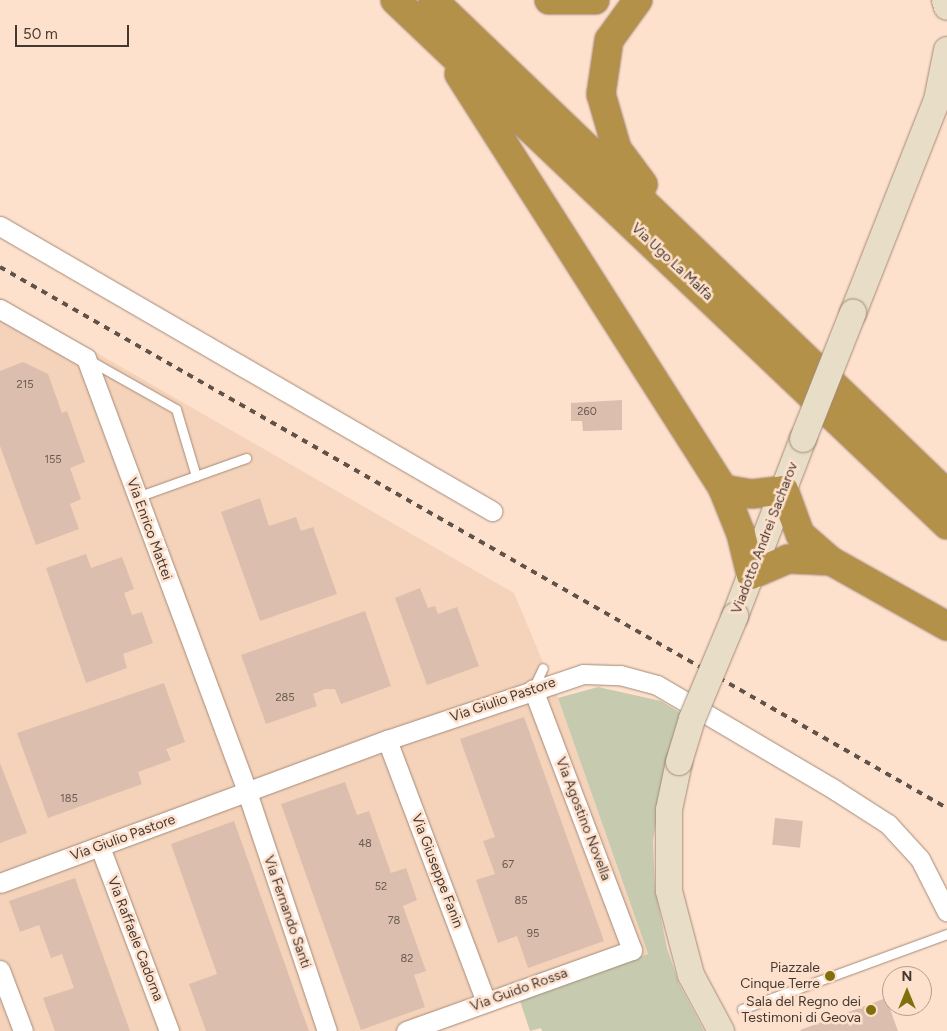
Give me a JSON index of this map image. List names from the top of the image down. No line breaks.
{"streets":{"highway":["Via Ugo La Malfa"],"main road":["Viadotto Andrei Sacharov"],"street":["Via Enrico Mattei","Via Giulio Pastore","Via Agostino Novella","Via Giuseppe Fanin","Via Fernando Santi","Via Raffaele Cadorna","Via Guido Rossa"]},"crossings":[["Via Enrico Mattei","Via Giulio Pastore"],["Via Enrico Mattei","Via Fernando Santi"],["Via Giulio Pastore","Via Agostino Novella"],["Via Giulio Pastore","Via Giuseppe Fanin"],["Via Giulio Pastore","Via Fernando Santi"],["Via Giulio Pastore","Via Raffaele Cadorna"],["Via Agostino Novella","Via Guido Rossa"],["Via Giuseppe Fanin","Via Guido Rossa"]],"places":["Piazzale Cinque Terre","Sala del Regno dei Testimoni di Geova"],"house_numbers":["215","260","155","285","185","48","67","52","85","78","95","82"],"scale_bar":"50 m","north":"top"}
